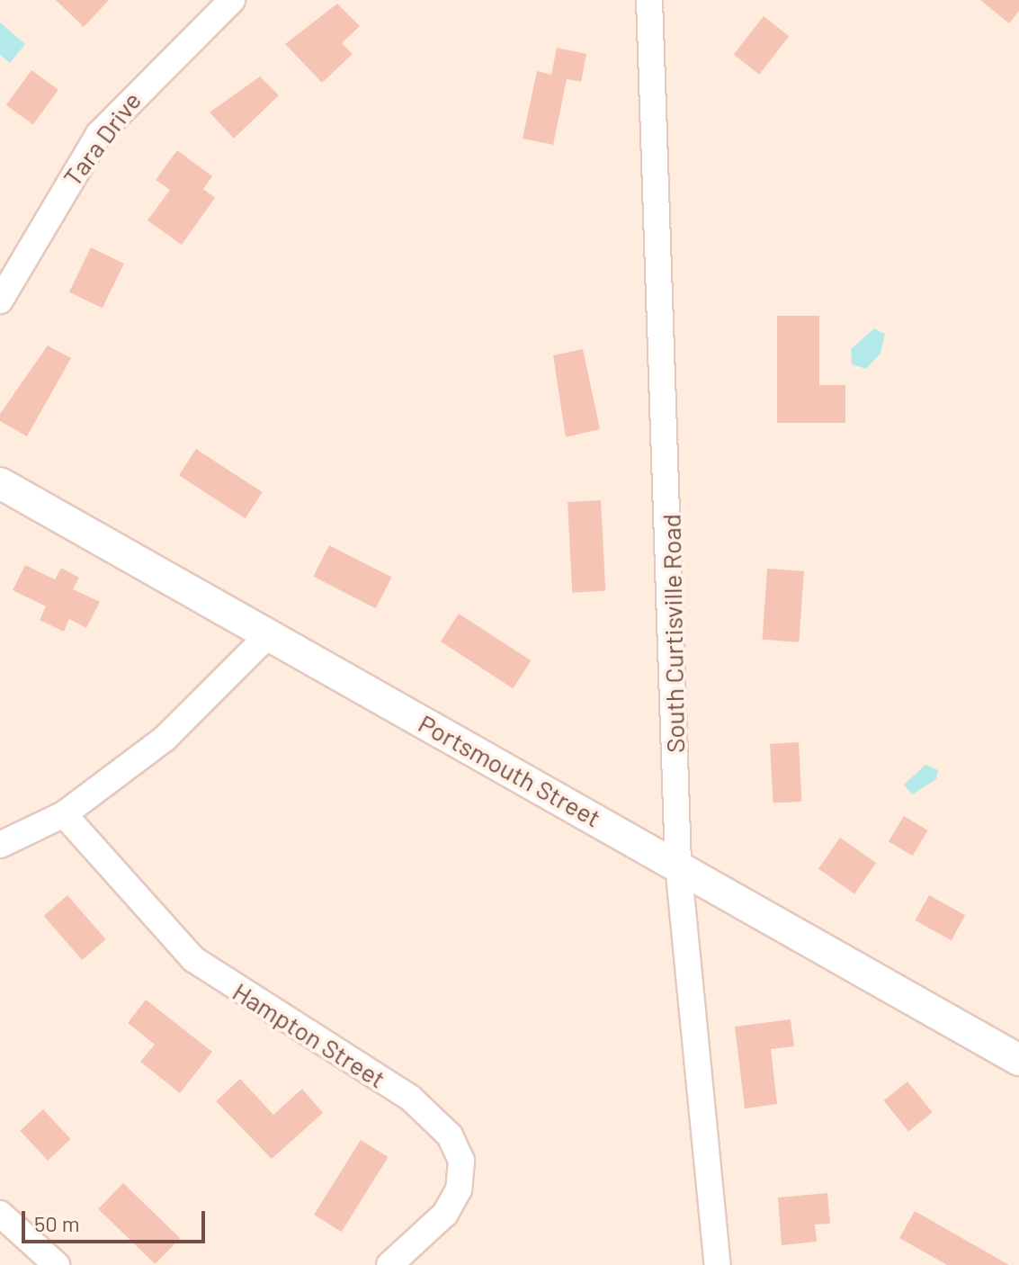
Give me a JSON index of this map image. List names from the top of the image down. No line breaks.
{"streets":{"street":["Tara Drive","South Curtisville Road","Portsmouth Street","Hampton Street"]},"crossings":[["South Curtisville Road","Portsmouth Street"]],"scale_bar":"50 m"}
